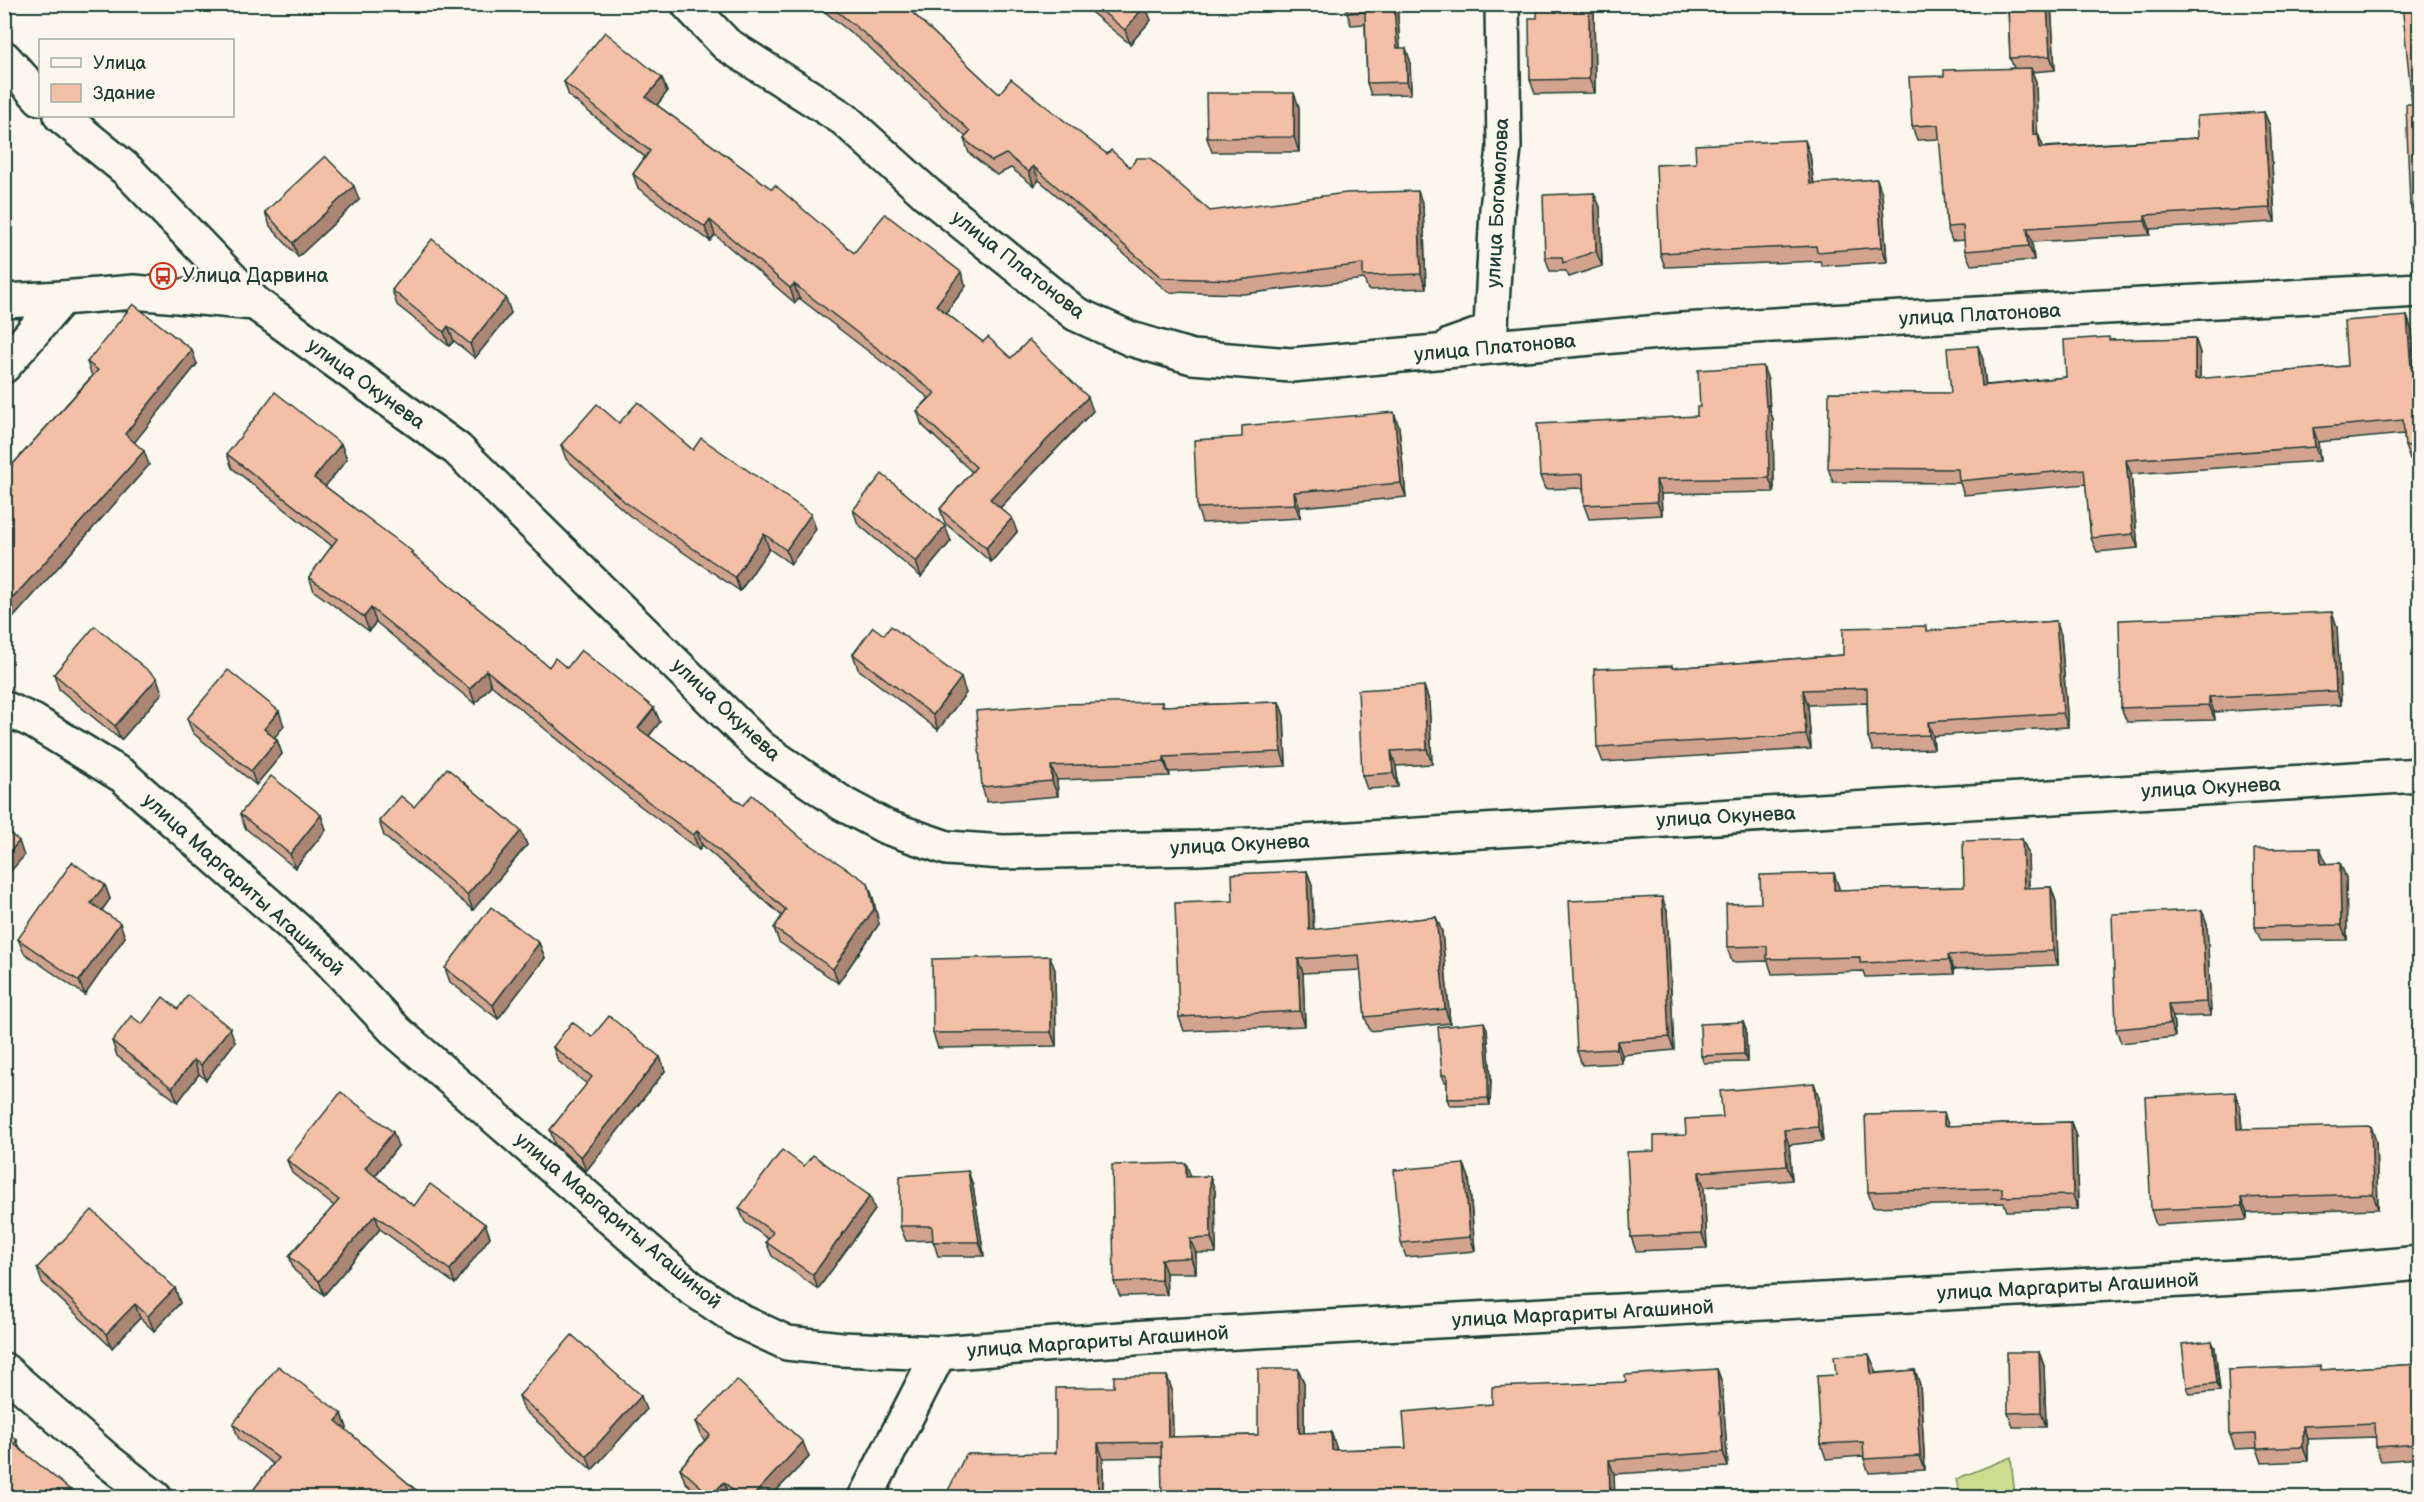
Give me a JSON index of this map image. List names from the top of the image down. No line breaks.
{"streets":{"street":["улица Богомолова","улица Платонова","улица Окунева","улица Маргариты Агашиной"]},"crossings":[["улица Богомолова","улица Платонова"]],"places":{"bus stop":["Улица Дарвина"]},"legend":["Улица","Здание"]}
